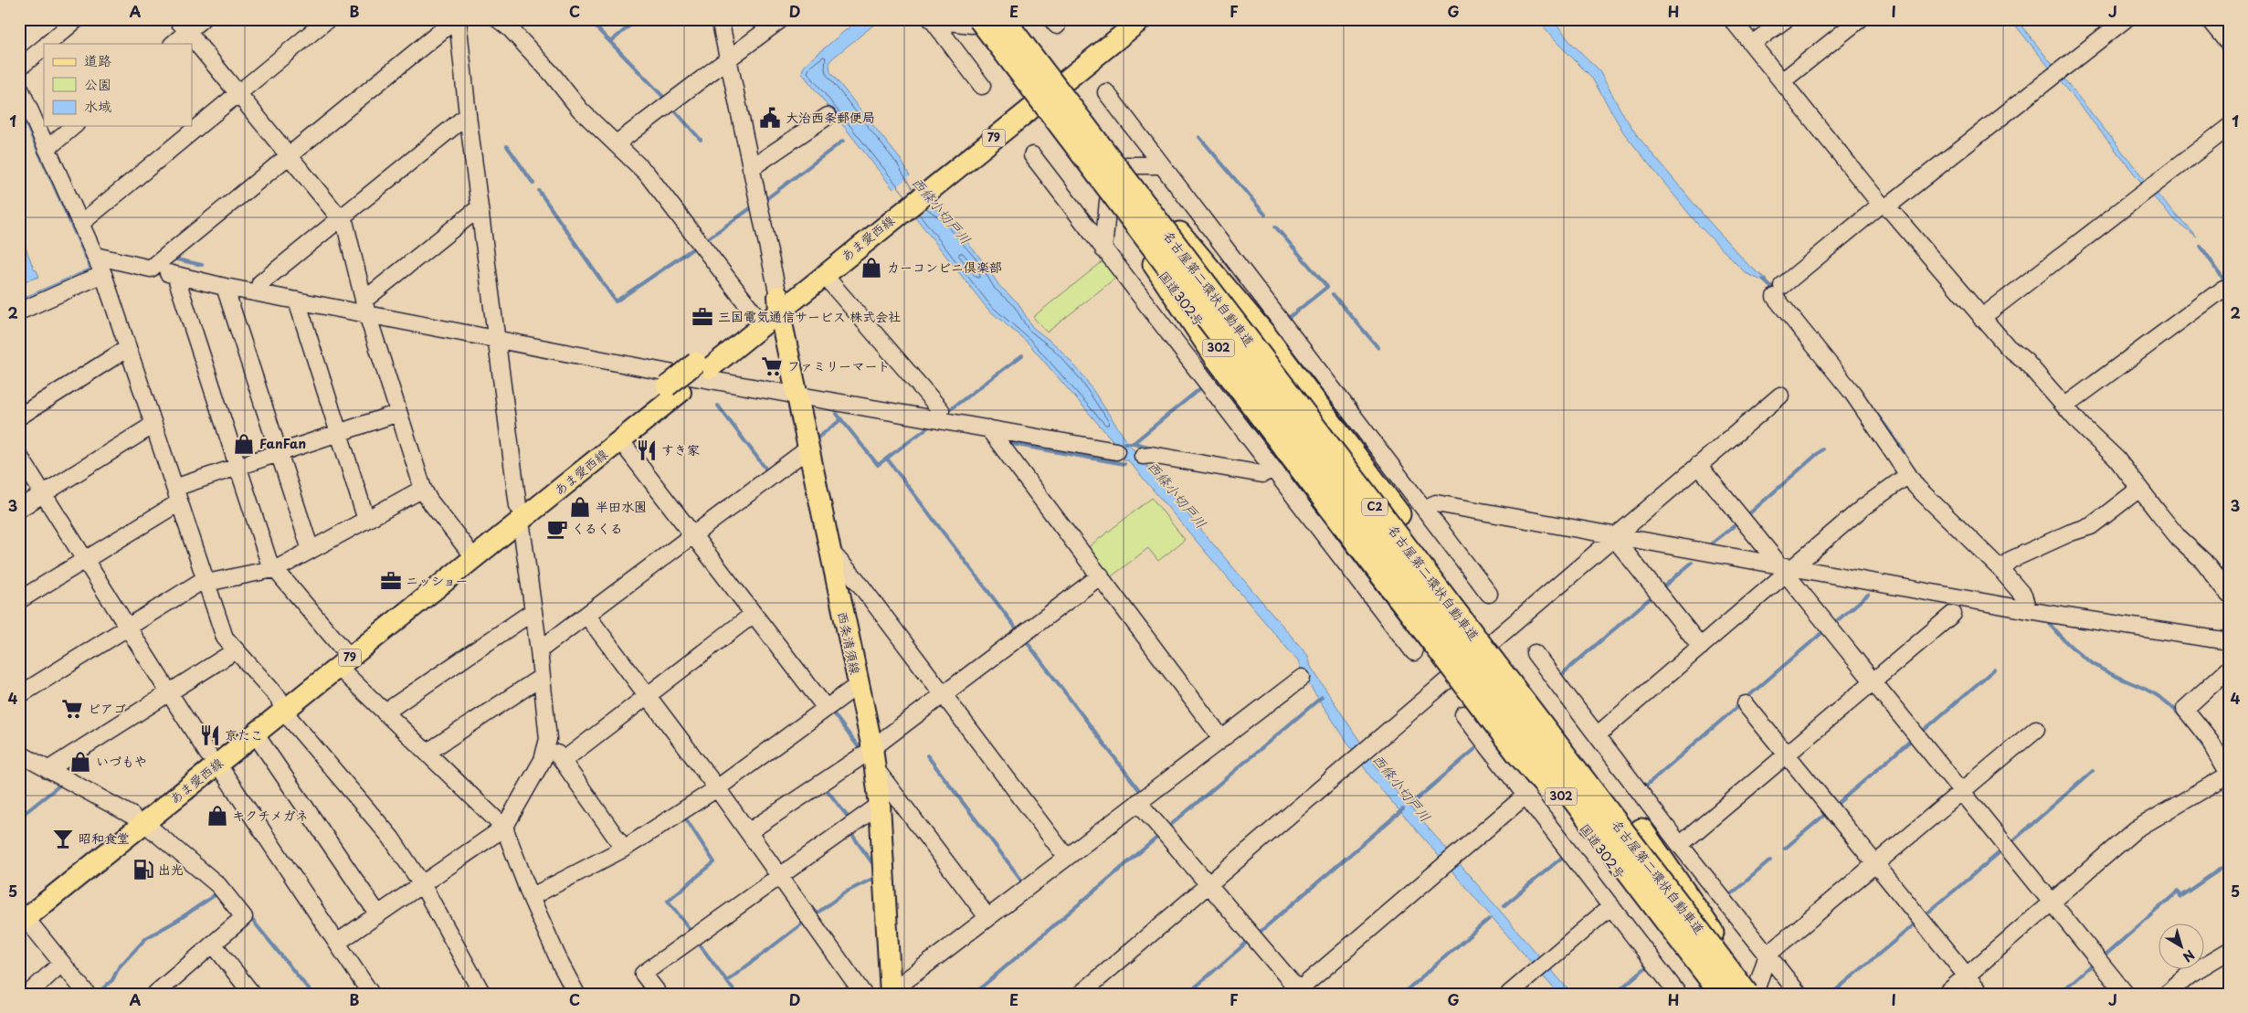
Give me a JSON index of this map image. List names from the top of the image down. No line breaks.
{"streets":{"highway":["名古屋第二環状自動車道","国道302号","302","C2"],"main road":["79","あま愛西線","西条清須線"]},"crossings":[["あま愛西線","国道302号"],["あま愛西線","西条清須線"],["名古屋第二環状自動車道","国道302号"]],"water":["西條小切戸川"],"places":{"public building":["大治西条郵便局"],"shop":["カーコンビニ倶楽部","FanFan","半田水園","いづもや","キクチメガネ"],"office":["三国電気通信サービス 株式会社","ニッショー"],"supermarket":["ファミリーマート","ピアゴ"],"restaurant":["すき家","京たこ"],"cafe":["くるくる"],"bar":["昭和食堂"],"fuel station":["出光"]},"legend":["道路","公園","水域"],"north":"bottom right","grid":{"columns":["A","B","C","D","E","F","G","H","I","J"],"rows":["1","2","3","4","5"]}}
